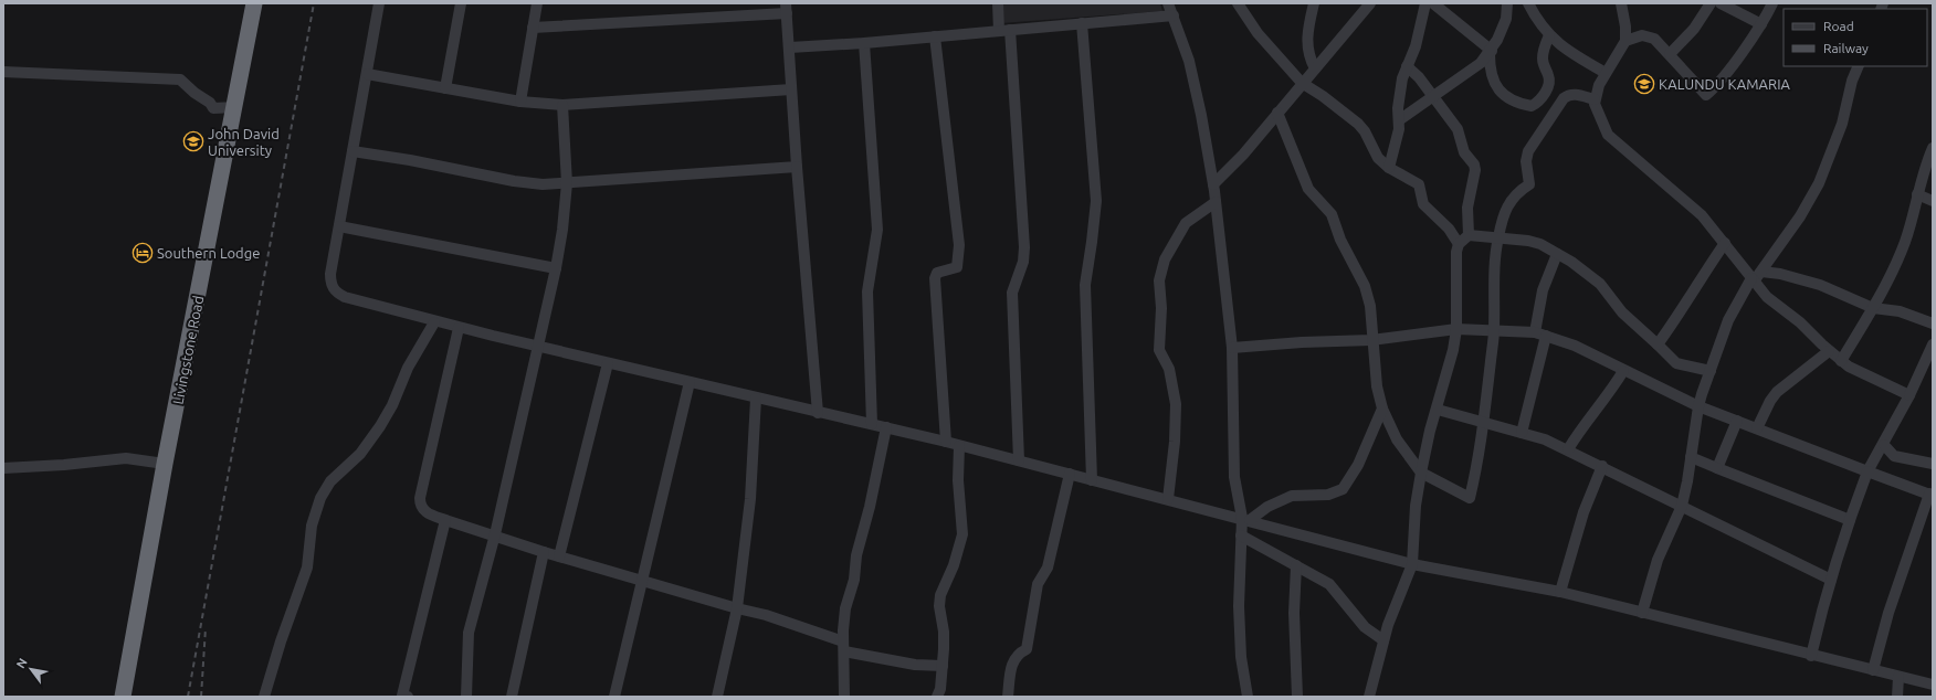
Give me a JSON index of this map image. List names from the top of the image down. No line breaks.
{"streets":{"highway":["Livingstone Road"]},"places":{"school or university":["KALUNDU KAMARIA","John David University"],"hotel":["Southern Lodge"]},"legend":["Road","Railway"],"north":"top left"}
